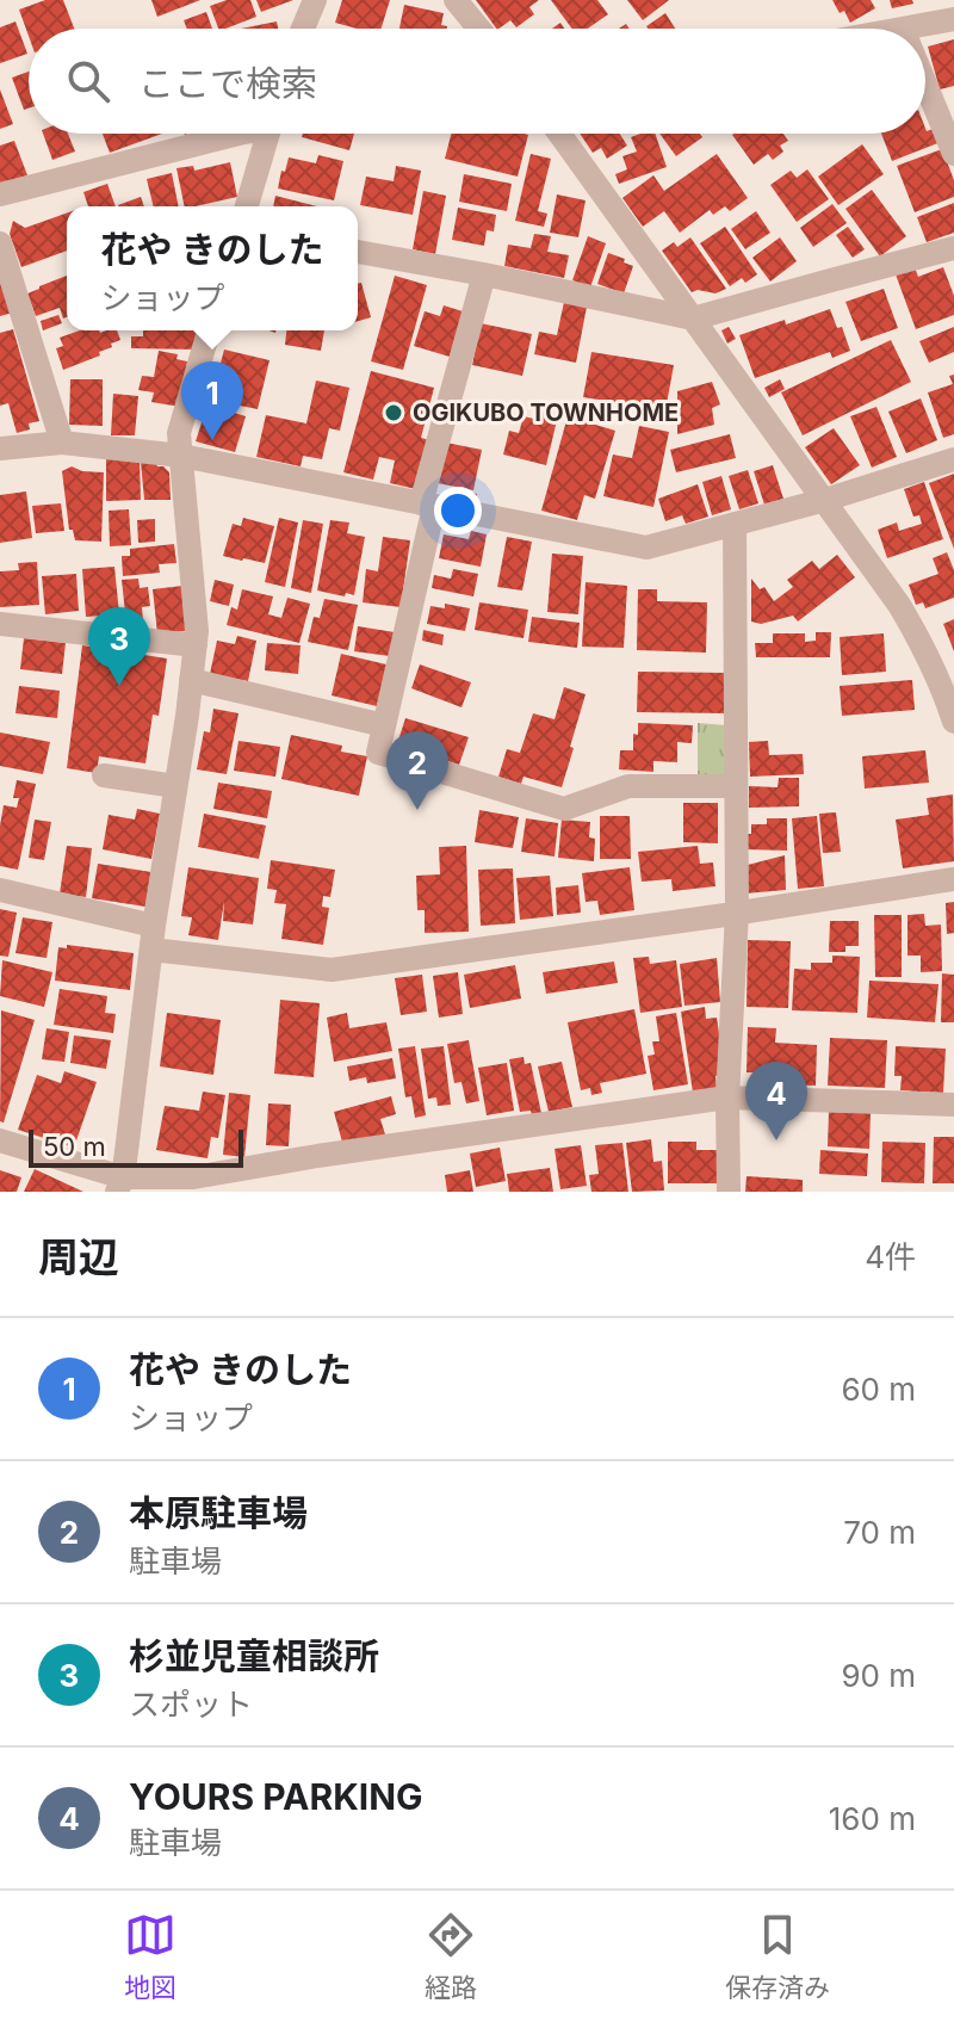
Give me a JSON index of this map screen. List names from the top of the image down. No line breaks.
{"places":["OGIKUBO TOWNHOME"],"scale_bar":"50 m","page":{"search":"ここで検索","popup":["花や きのした","ショップ"],"pins":["1","3","2","4"],"scale":"50 m","heading":["周辺","4件"],"list":[{"mark":"1","name":"花や きのした","note":"ショップ","value":"60 m"},{"mark":"2","name":"本原駐車場","note":"駐車場","value":"70 m"},{"mark":"3","name":"杉並児童相談所","note":"スポット","value":"90 m"},{"mark":"4","name":"YOURS PARKING","note":"駐車場","value":"160 m"}],"nav":["地図","経路","保存済み"]}}
